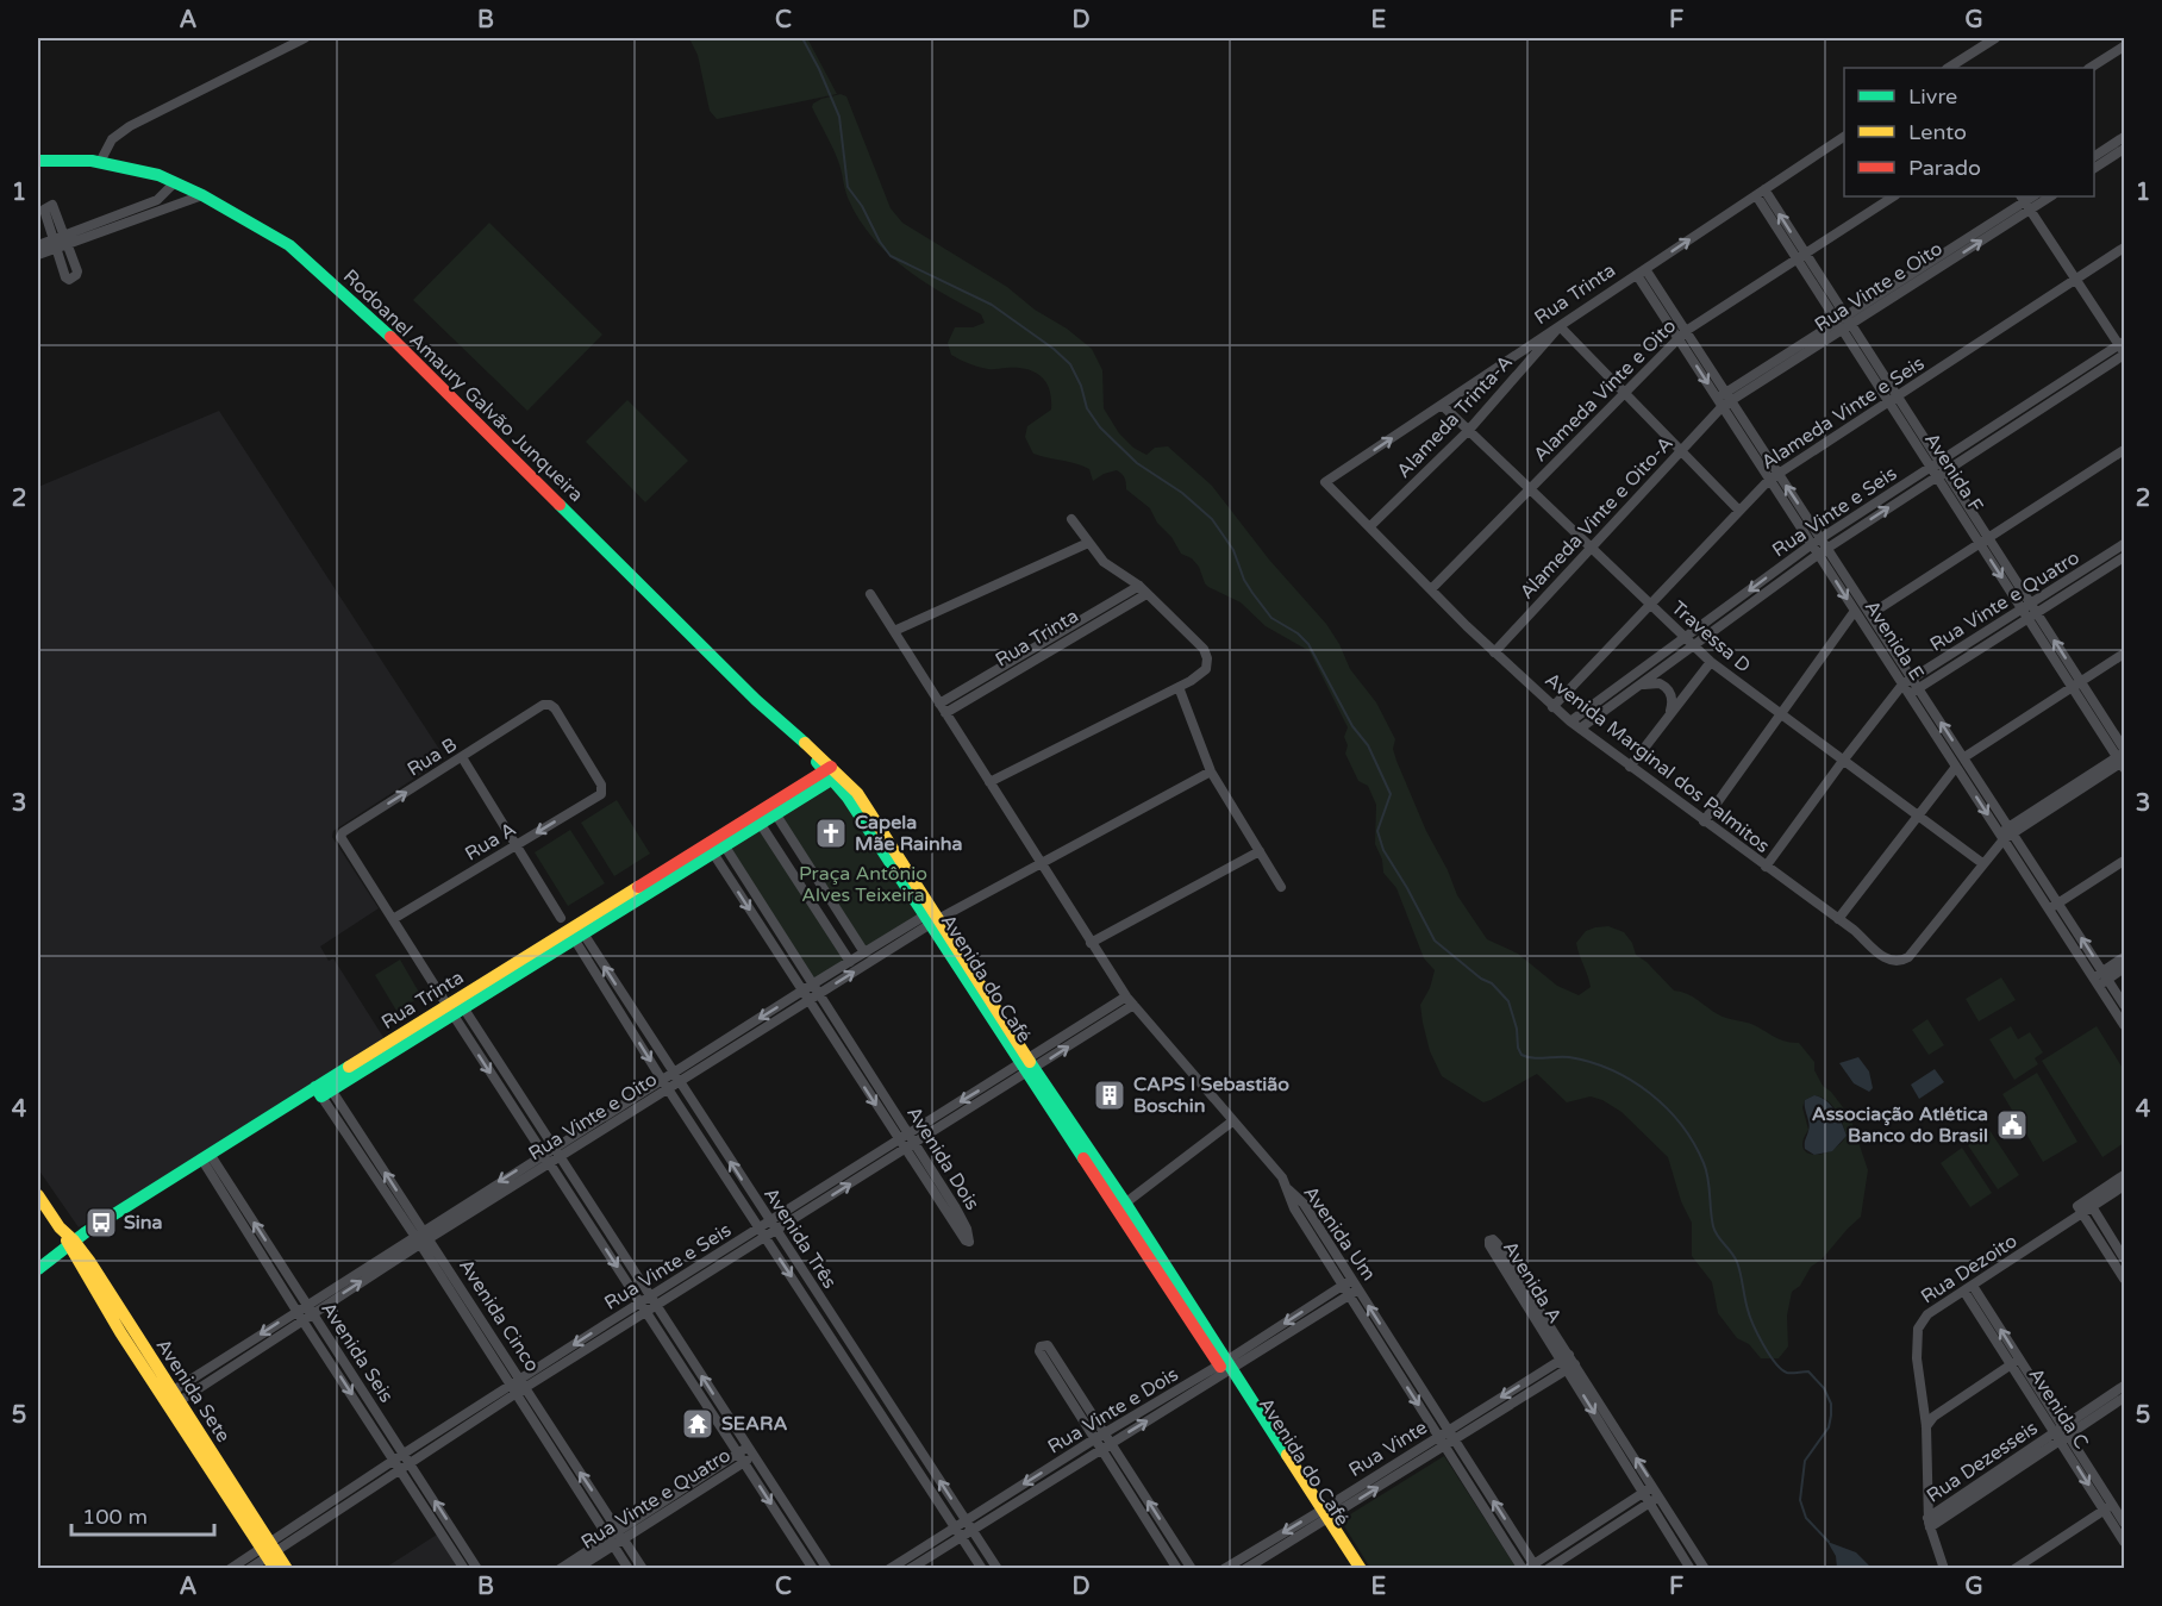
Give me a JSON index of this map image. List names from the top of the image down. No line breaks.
{"streets":{"main road":["Rua Trinta","Rodoanel Amaury Galvão Junqueira","Avenida do Café","Avenida Sete"],"street":["Rua Vinte e Oito","Alameda Vinte e Oito","Alameda Vinte e Seis","Alameda Trinta-A","Avenida F","Rua Vinte e Seis","Alameda Vinte e Oito-A","Rua Vinte e Quatro","Travessa D","Avenida E","Rua B","Avenida Marginal dos Palmitos","Rua A","Avenida Dois","Avenida Um","Avenida Três","Rua Dezoito","Avenida A","Avenida Cinco","Avenida Seis","Avenida C","Rua Vinte e Dois","Rua Vinte","Rua Dezesseis"]},"crossings":[["Rua Vinte e Oito","Avenida F"],["Rua Vinte e Oito","Alameda Vinte e Oito-A"],["Rua Vinte e Oito","Avenida E"],["Rua Vinte e Oito","Avenida do Café"],["Rua Vinte e Oito","Avenida Dois"],["Rua Vinte e Oito","Avenida Um"],["Rua Vinte e Oito","Avenida Três"],["Rua Vinte e Oito","Avenida Cinco"],["Rua Vinte e Oito","Avenida Seis"],["Rua Vinte e Oito","Avenida Sete"],["Rua Trinta","Alameda Trinta-A"],["Rua Trinta","Avenida F"],["Rua Trinta","Travessa D"],["Rua Trinta","Avenida E"],["Rua Trinta","Avenida Marginal dos Palmitos"],["Rua Trinta","Avenida do Café"],["Rua Trinta","Avenida Dois"],["Rua Trinta","Avenida Um"],["Rua Trinta","Avenida Três"],["Rua Trinta","Avenida Cinco"],["Rua Trinta","Avenida Seis"],["Rua Trinta","Avenida Sete"],["Rodoanel Amaury Galvão Junqueira","Avenida do Café"],["Alameda Vinte e Oito","Avenida F"],["Alameda Vinte e Oito","Travessa D"],["Alameda Vinte e Oito","Avenida E"],["Alameda Vinte e Oito","Avenida Marginal dos Palmitos"],["Alameda Vinte e Seis","Avenida F"],["Alameda Vinte e Seis","Travessa D"],["Alameda Vinte e Seis","Avenida E"],["Alameda Vinte e Seis","Avenida Marginal dos Palmitos"],["Alameda Trinta-A","Travessa D"],["Alameda Trinta-A","Avenida Marginal dos Palmitos"],["Avenida F","Rua Vinte e Seis"],["Avenida F","Rua Vinte e Quatro"],["Rua Vinte e Seis","Travessa D"],["Rua Vinte e Seis","Avenida E"],["Rua Vinte e Seis","Avenida Marginal dos Palmitos"],["Rua Vinte e Seis","Avenida do Café"],["Rua Vinte e Seis","Avenida Dois"],["Rua Vinte e Seis","Avenida Um"],["Rua Vinte e Seis","Avenida Três"],["Rua Vinte e Seis","Avenida Cinco"],["Rua Vinte e Seis","Avenida Seis"],["Rua Vinte e Seis","Avenida Sete"],["Alameda Vinte e Oito-A","Travessa D"],["Alameda Vinte e Oito-A","Avenida E"],["Alameda Vinte e Oito-A","Avenida Marginal dos Palmitos"],["Rua Vinte e Quatro","Travessa D"],["Rua Vinte e Quatro","Avenida E"],["Rua Vinte e Quatro","Avenida Marginal dos Palmitos"],["Rua Vinte e Quatro","Avenida Cinco"],["Travessa D","Avenida Marginal dos Palmitos"],["Rua B","Rua A"],["Avenida do Café","Rua Vinte e Dois"],["Avenida do Café","Rua Vinte"],["Avenida Um","Rua Vinte e Dois"],["Avenida Um","Rua Vinte"],["Avenida Três","Rua Vinte e Dois"],["Rua Dezoito","Avenida C"],["Avenida A","Rua Vinte"],["Avenida C","Rua Dezesseis"]],"one_way":["Rua A"],"parks":["Praça Antônio Alves Teixeira"],"places":{"church":["Capela Mãe Rainha"],"building":["CAPS I Sebastião Boschin"],"public building":["Associação Atlética Banco do Brasil"],"bus stop":["Sina"],"temple":["SEARA"]},"legend":["Livre","Lento","Parado"],"scale_bar":"100 m","grid":{"columns":["A","B","C","D","E","F","G"],"rows":["1","2","3","4","5"]}}
